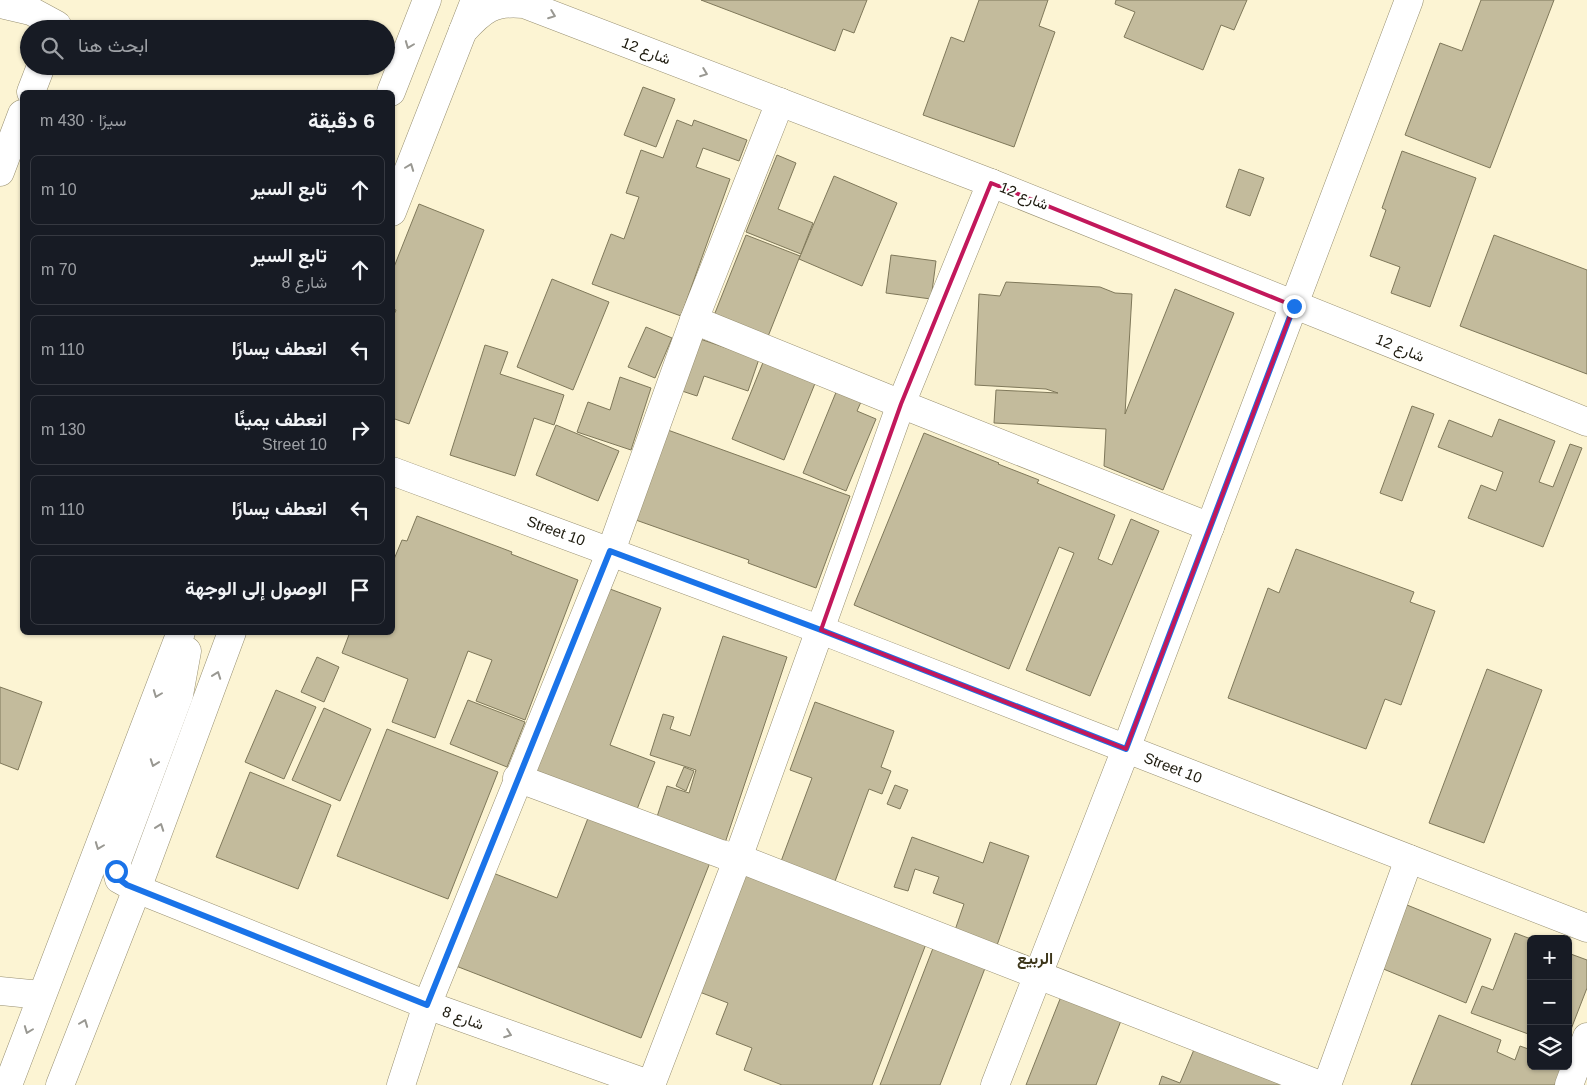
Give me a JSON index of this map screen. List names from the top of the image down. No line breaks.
{"streets":{"street":["شارع 12","Street 10","شارع 8"]},"districts":["الربيع"],"page":{"search":"ابحث هنا","heading":["6 دقيقة","سيرًا · 430 m"],"list":[["تابع السير","10 m"],["تابع السير","شارع 8","70 m"],["انعطف يسارًا","110 m"],["انعطف يمينًا","Street 10","130 m"],["انعطف يسارًا","110 m"],"الوصول إلى الوجهة"],"map_buttons":["+","−"]}}
